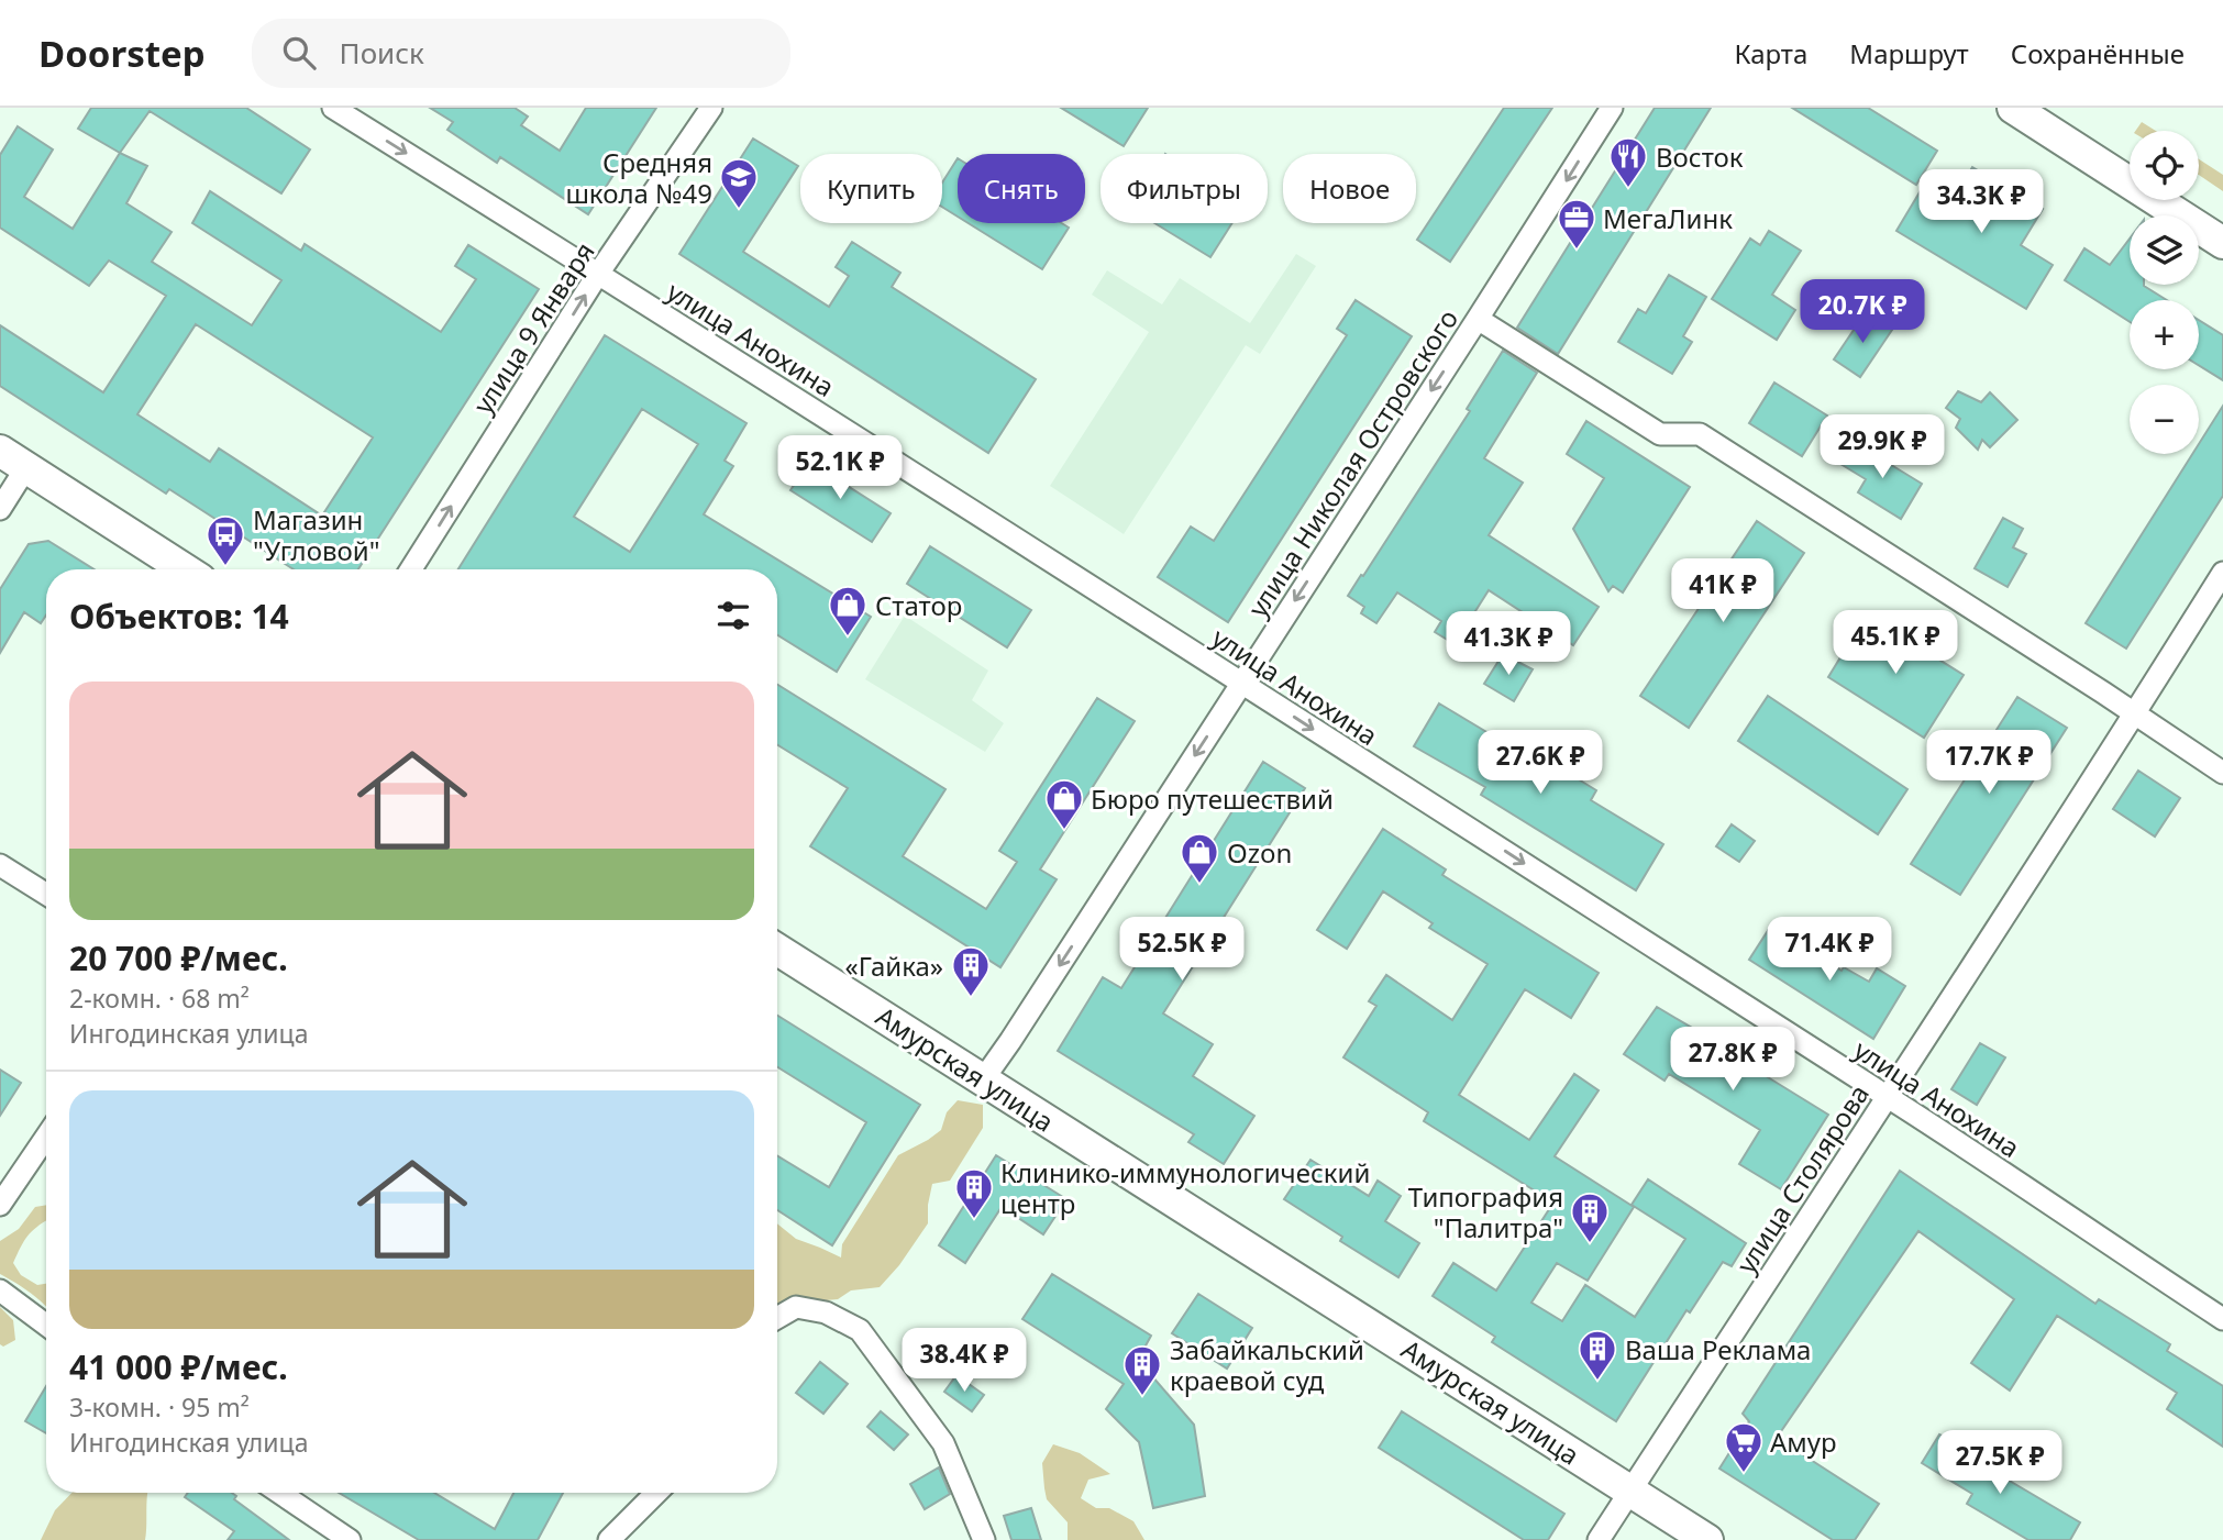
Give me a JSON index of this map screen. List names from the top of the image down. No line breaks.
{"streets":{"main road":["Амурская улица"],"street":["улица 9 Января","улица Анохина","улица Николая Островского","улица Столярова"]},"crossings":[["улица 9 Января","улица Анохина"],["улица Анохина","улица Николая Островского"],["улица Анохина","улица Столярова"],["улица Николая Островского","Амурская улица"],["Амурская улица","улица Столярова"]],"one_way":["улица 9 Января","улица Анохина","улица Николая Островского"],"places":{"restaurant":["Восток"],"school or university":["Средняя школа №49"],"office":["МегаЛинк"],"bus stop":["Магазин \"Угловой\""],"shop":["Статор","Бюро путешествий","Ozon"],"building":["«Гайка»","Клинико-иммунологический центр","Типография \"Палитра\"","Ваша Реклама","Забайкальский краевой суд"],"supermarket":["Амур"]},"page":{"header":"Doorstep","search":"Поиск","nav":["Карта","Маршрут","Сохранённые"],"map_buttons":["+","−"],"chip":["Купить","Снять","Фильтры","Новое"],"price":["34.3K ₽","20.7K ₽","29.9K ₽","52.1K ₽","41K ₽","45.1K ₽","41.3K ₽","27.6K ₽","17.7K ₽","52.5K ₽","71.4K ₽","27.8K ₽","38.4K ₽","27.5K ₽"],"heading":"Объектов: 14","list":[{"name":"20 700 ₽/мес.","note":"2-комн. · 68 m² · Ингодинская улица"},{"name":"41 000 ₽/мес.","note":"3-комн. · 95 m² · Ингодинская улица"}]}}
